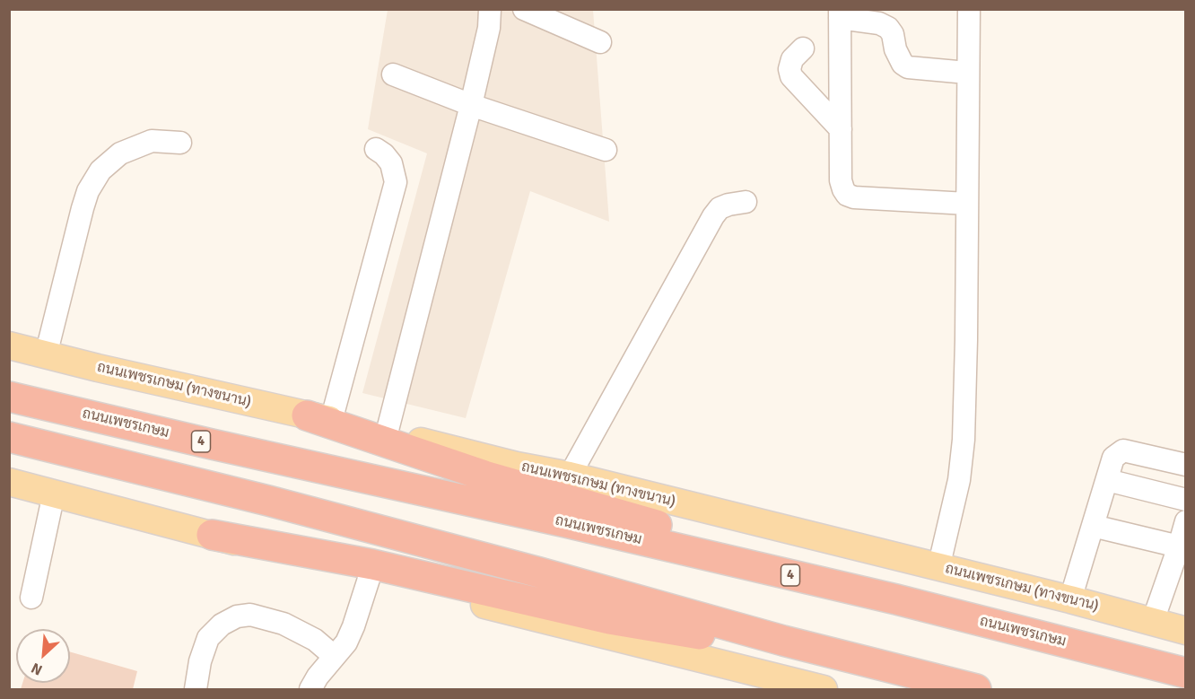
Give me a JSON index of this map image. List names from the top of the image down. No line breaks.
{"streets":{"highway":["ถนนเพชรเกษม","4"],"main road":["ถนนเพชรเกษม (ทางขนาน)"]},"north":"bottom left"}
